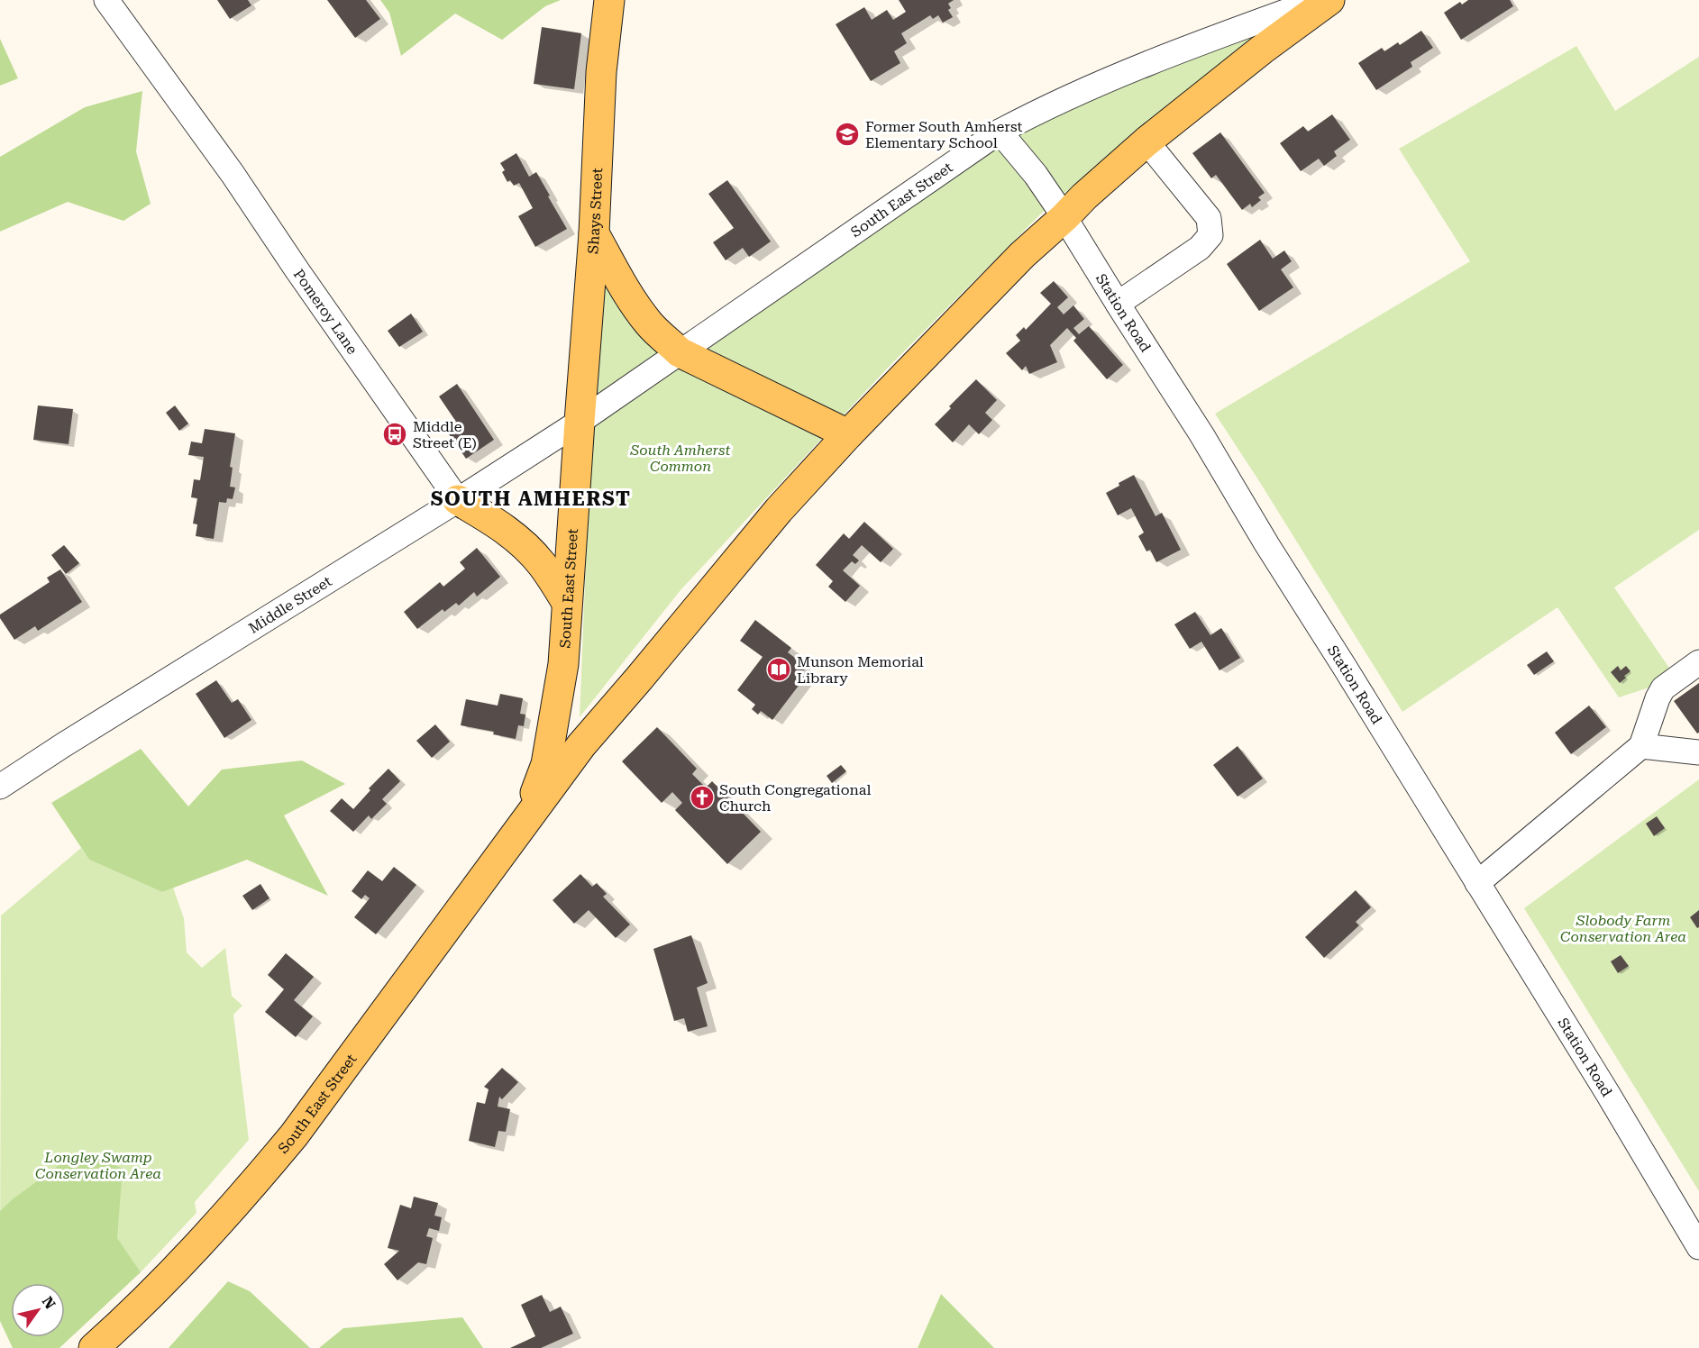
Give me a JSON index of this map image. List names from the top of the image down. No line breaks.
{"streets":{"main road":["South East Street","Shays Street","Pomeroy Lane"],"street":["Station Road","Middle Street"]},"crossings":[["South East Street","Shays Street"],["South East Street","Pomeroy Lane"],["South East Street","Station Road"],["South East Street","Middle Street"],["Shays Street","Middle Street"],["Pomeroy Lane","Middle Street"]],"districts":["SOUTH AMHERST"],"parks":["South Amherst Common","Slobody Farm Conservation Area","Longley Swamp Conservation Area"],"places":{"school or university":["Former South Amherst Elementary School"],"bus stop":["Middle Street (E)"],"library":["Munson Memorial Library"],"church":["South Congregational Church"]},"north":"top right"}
